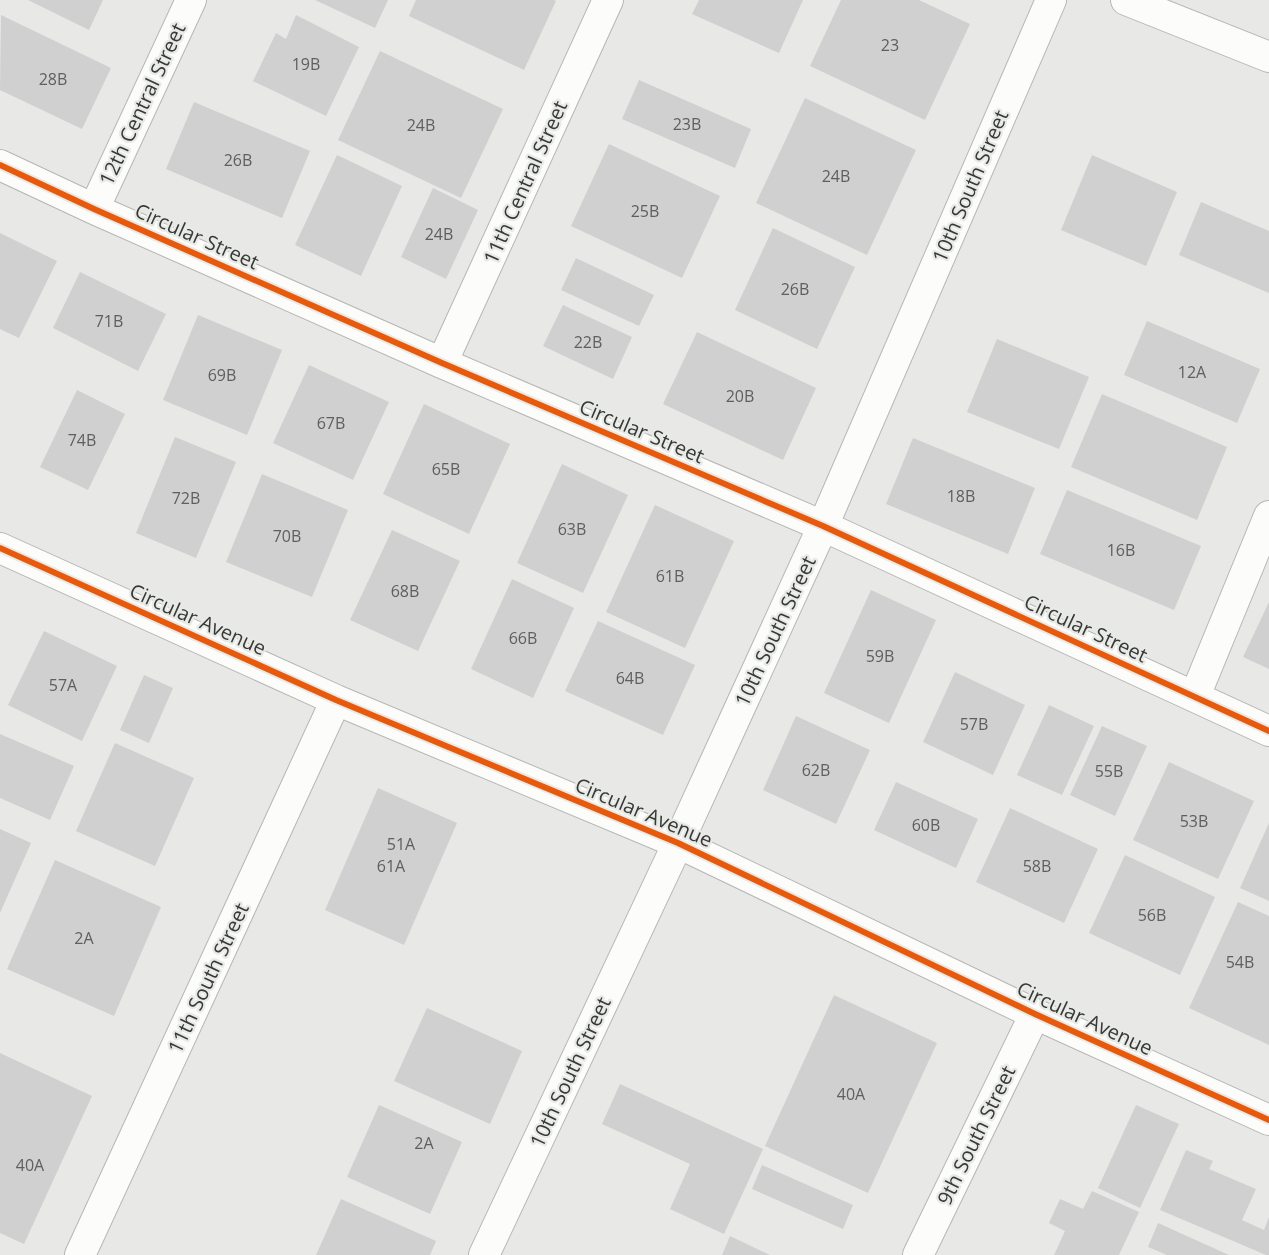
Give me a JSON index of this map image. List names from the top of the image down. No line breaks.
{"streets":{"street":["12th Central Street","11th Central Street","10th South Street","Circular Street","Circular Avenue","11th South Street","9th South Street"]},"crossings":[["12th Central Street","Circular Street"],["11th Central Street","Circular Street"],["10th South Street","Circular Street"],["10th South Street","Circular Avenue"],["Circular Avenue","11th South Street"],["Circular Avenue","9th South Street"]],"house_numbers":["23","19B","28B","23B","24B","26B","24B","25B","24B","26B","71B","22B","12A","69B","20B","67B","74B","65B","18B","72B","63B","70B","16B","61B","68B","66B","59B","64B","57A","57B","62B","55B","53B","60B","51A","61A","58B","56B","2A","54B","40A","2A","40A"]}
